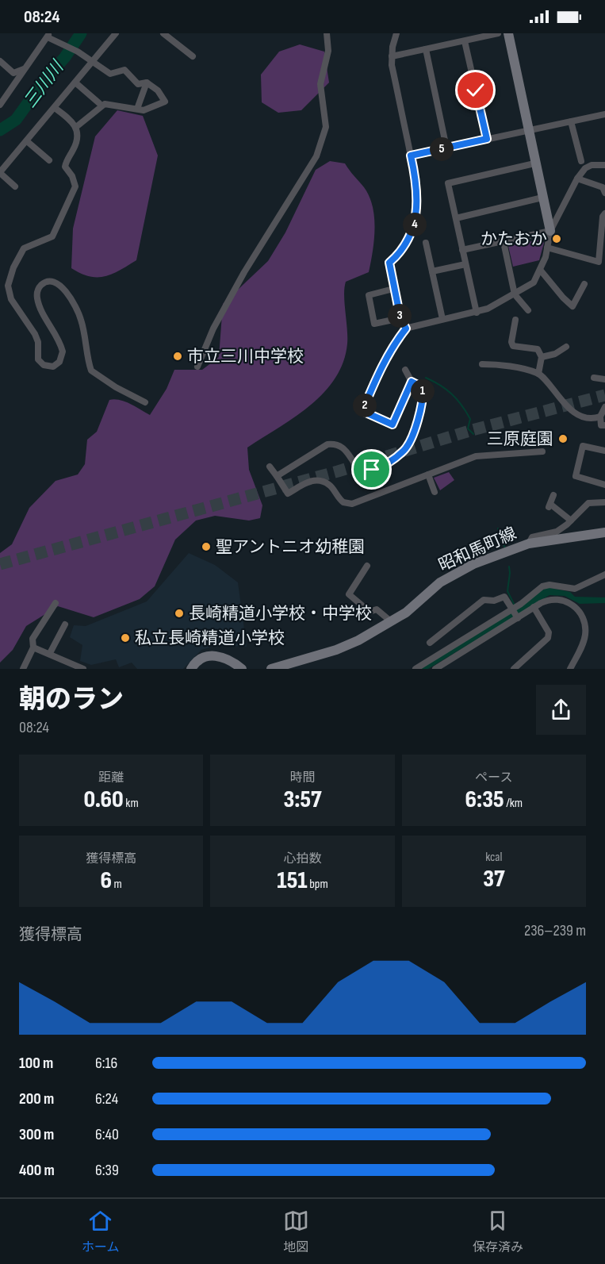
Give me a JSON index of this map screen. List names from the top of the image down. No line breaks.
{"streets":{"main road":["昭和馬町線"]},"water":["三川川"],"places":["かたおか","市立三川中学校","三原庭園","聖アントニオ幼稚園","長崎精道小学校・中学校","私立長崎精道小学校"],"page":{"status":"08:24","pins":["5","4","3","1","2"],"heading":["朝のラン","08:24"],"stats":[["距離","0.60 km"],["時間","3:57"],["ペース","6:35 /km"],["獲得標高","6 m"],["心拍数","151 bpm"],["kcal","37"]],"chart":["獲得標高","236–239 m"],"list":[{"name":"100 m","note":"6:16"},{"name":"200 m","note":"6:24"},{"name":"300 m","note":"6:40"},{"name":"400 m","note":"6:39"}],"tabs":["ホーム","地図","保存済み"]}}
